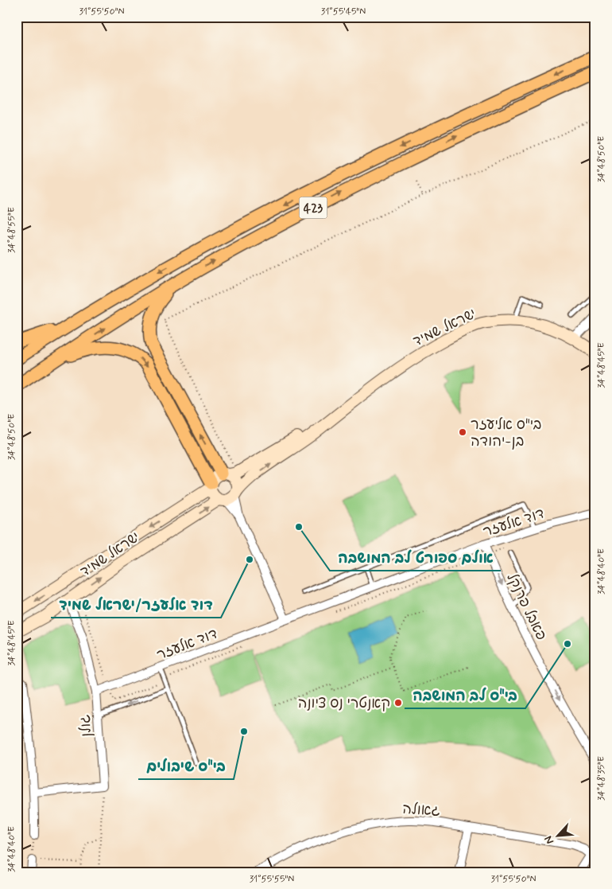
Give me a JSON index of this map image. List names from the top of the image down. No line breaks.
{"streets":{"main road":["423"],"street":["ישראל שמיד","דוד אלעזר","פאבל פרנקל","גולן","גאולה"]},"crossings":[["ישראל שמיד","גולן"],["דוד אלעזר","פאבל פרנקל"],["דוד אלעזר","גולן"]],"one_way":["פאבל פרנקל"],"places":["בי\"ס אליעזר בן-יהודה","אולם ספורט לב המושבה","דוד אלעזר/ישראל שמיד","בי\"ס לב המושבה","קאנטרי נס ציונה","בי\"ס שיבולים"],"north":"bottom left","coordinates":["31°55'50\"N","31°55'45\"N","34°48'50\"E","34°48'55\"E","34°48'45\"E","34°48'40\"E","34°48'35\"E","31°55'55\"N"]}
